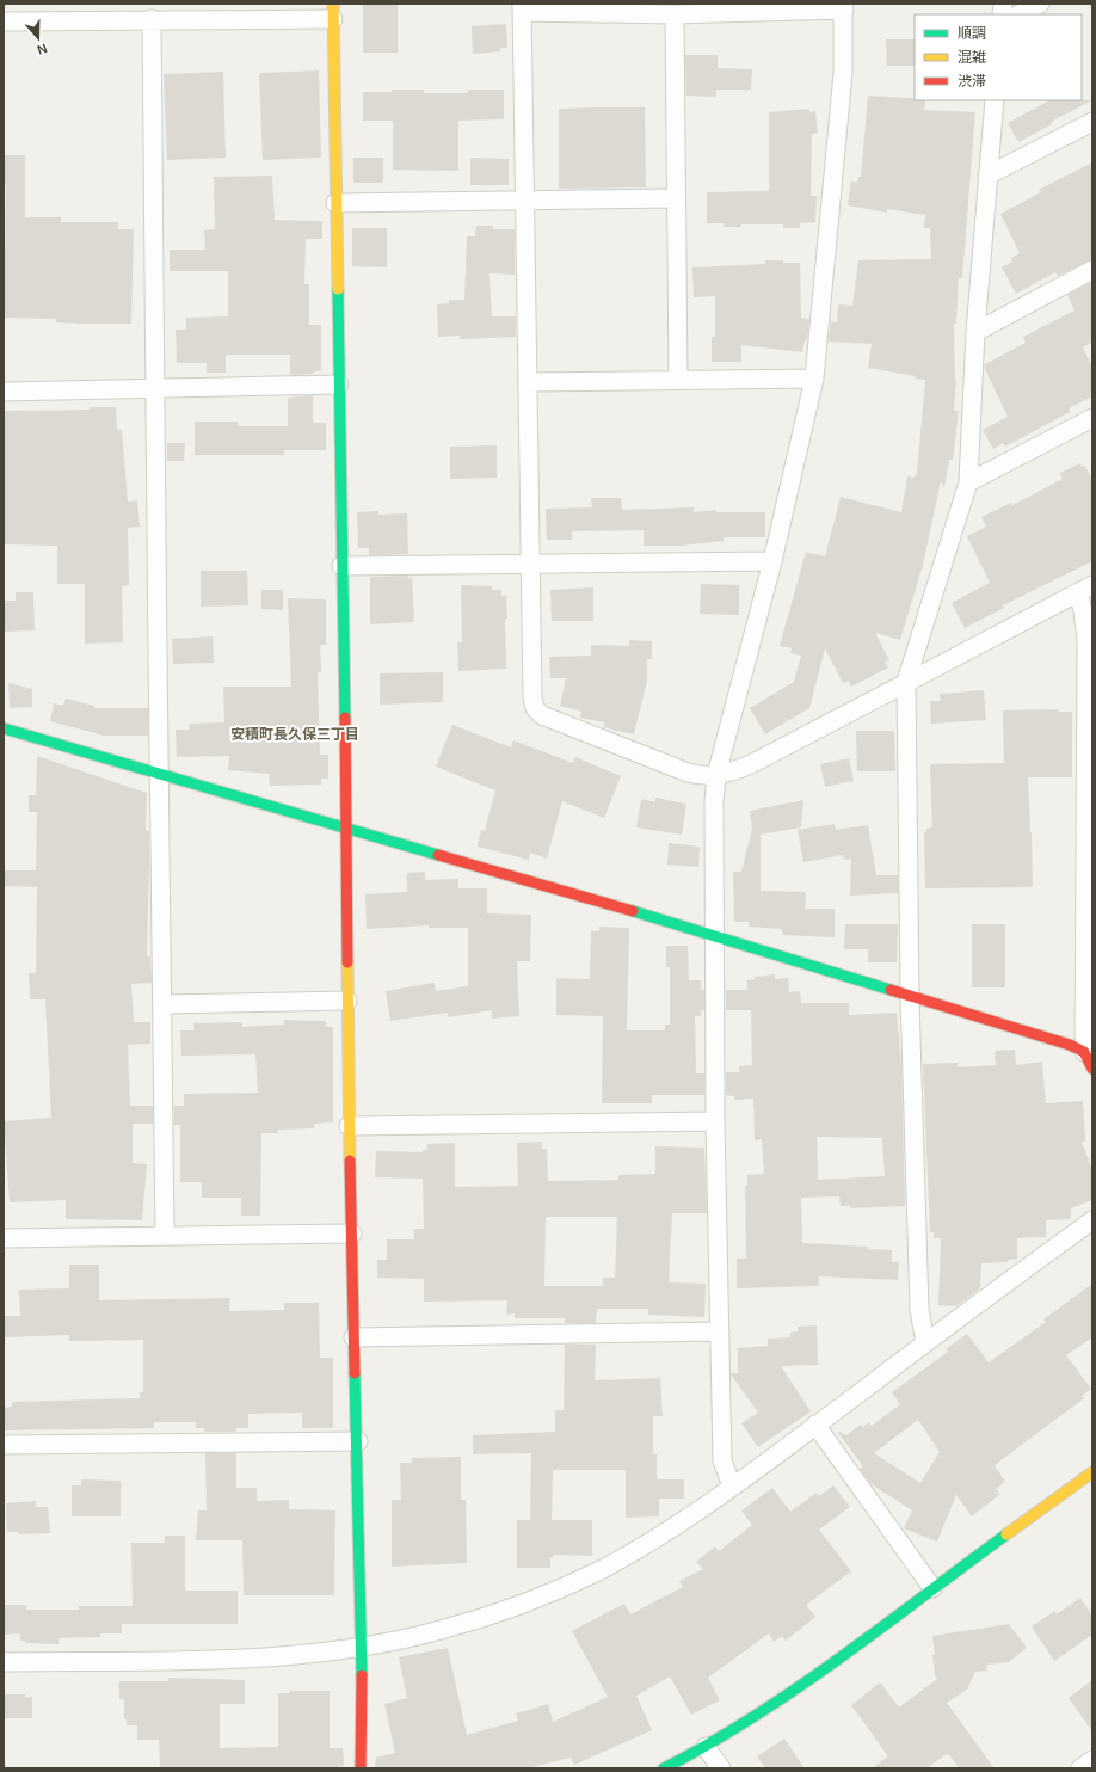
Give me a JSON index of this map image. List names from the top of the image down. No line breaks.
{"districts":["安積町長久保三丁目"],"legend":["順調","混雑","渋滞"],"north":"bottom"}
